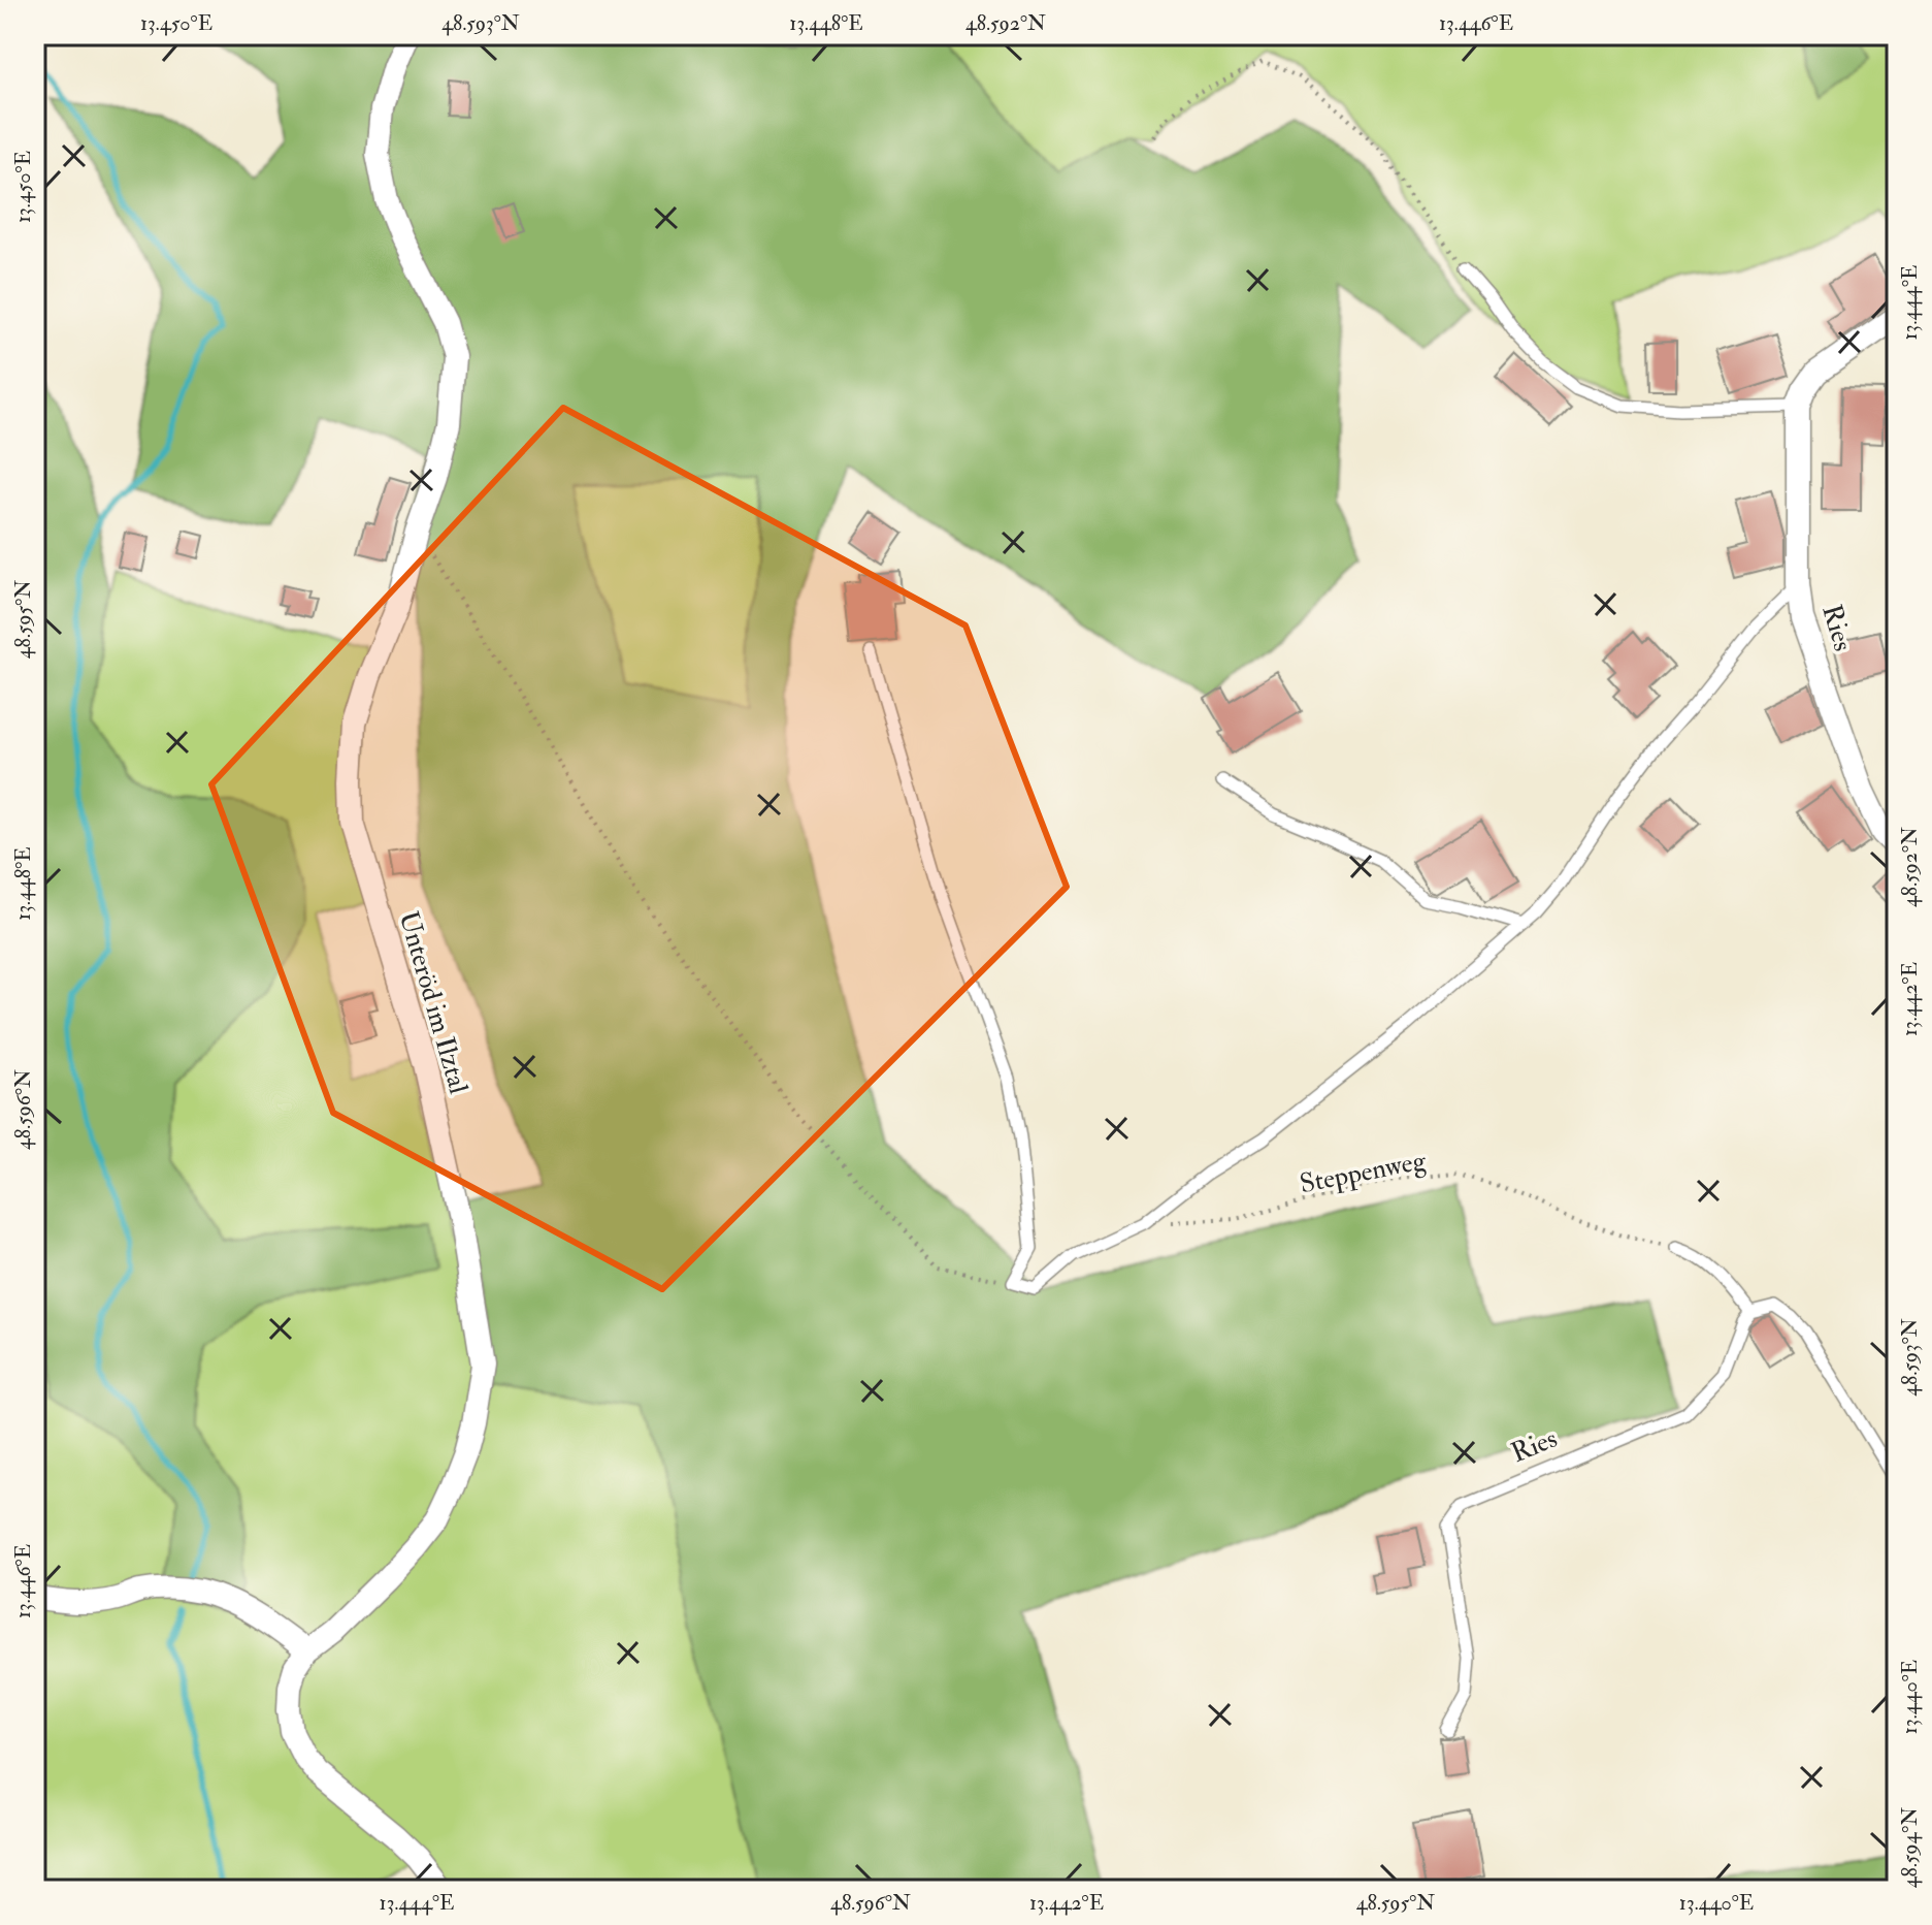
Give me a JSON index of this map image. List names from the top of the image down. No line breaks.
{"streets":{"street":["Ries","Unteröd im Ilztal"],"path":["Steppenweg"]},"coordinates":["13.450°E","48.593°N","13.448°E","48.592°N","13.446°E","13.444°E","48.595°N","13.442°E","48.596°N","13.440°E","48.594°N"]}
